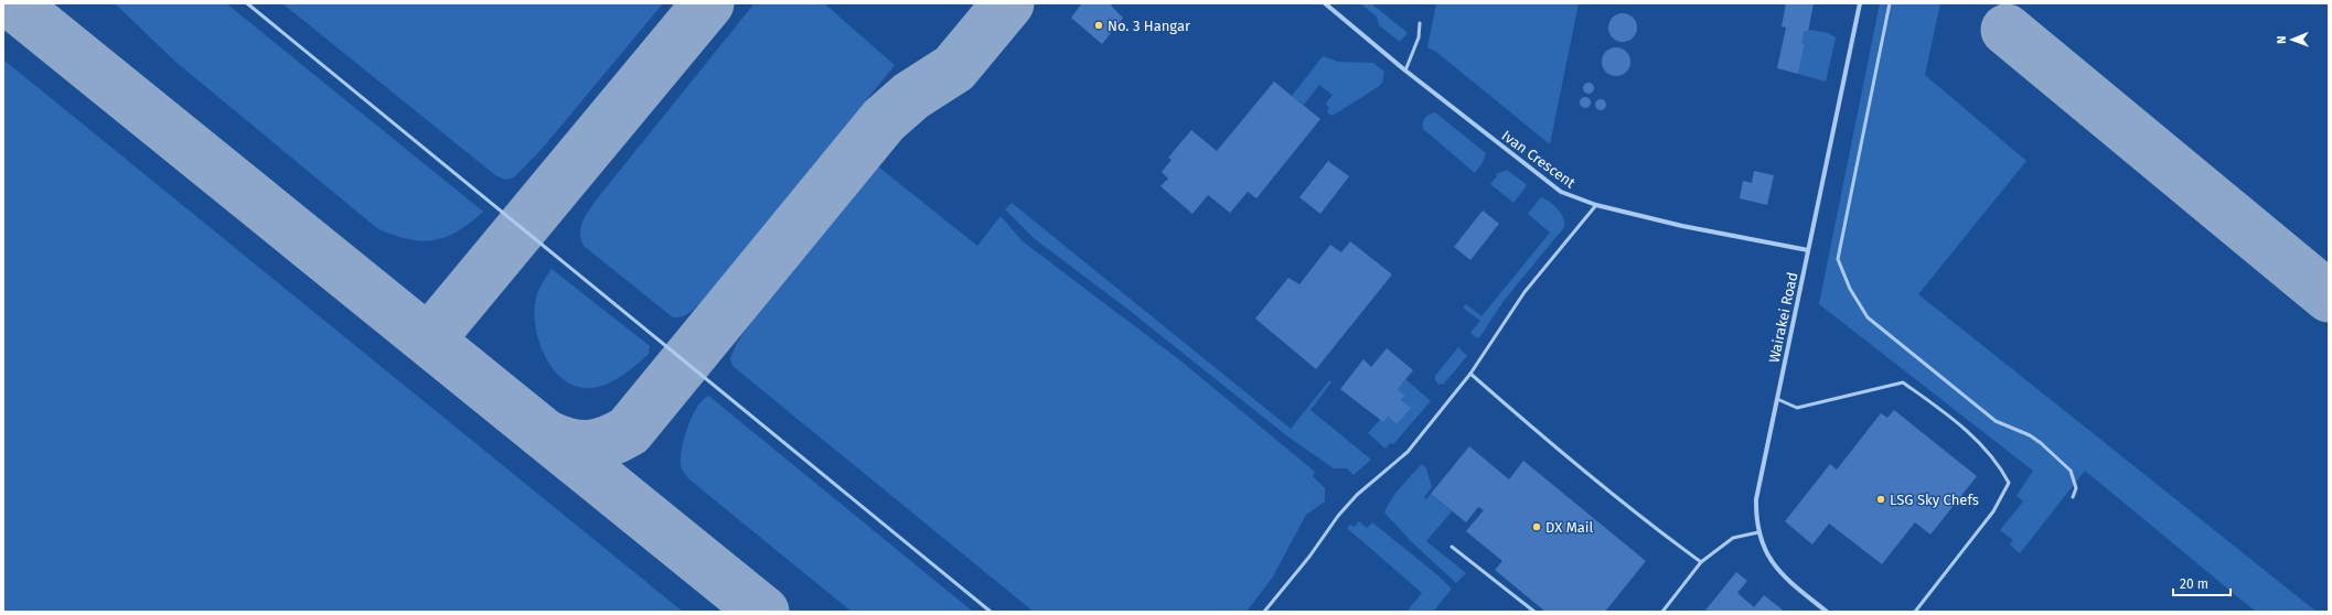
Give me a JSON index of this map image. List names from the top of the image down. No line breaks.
{"streets":{"street":["Ivan Crescent","Wairakei Road"]},"crossings":[["Ivan Crescent","Wairakei Road"]],"places":["No. 3 Hangar","LSG Sky Chefs","DX Mail"],"scale_bar":"20 m","north":"left"}
